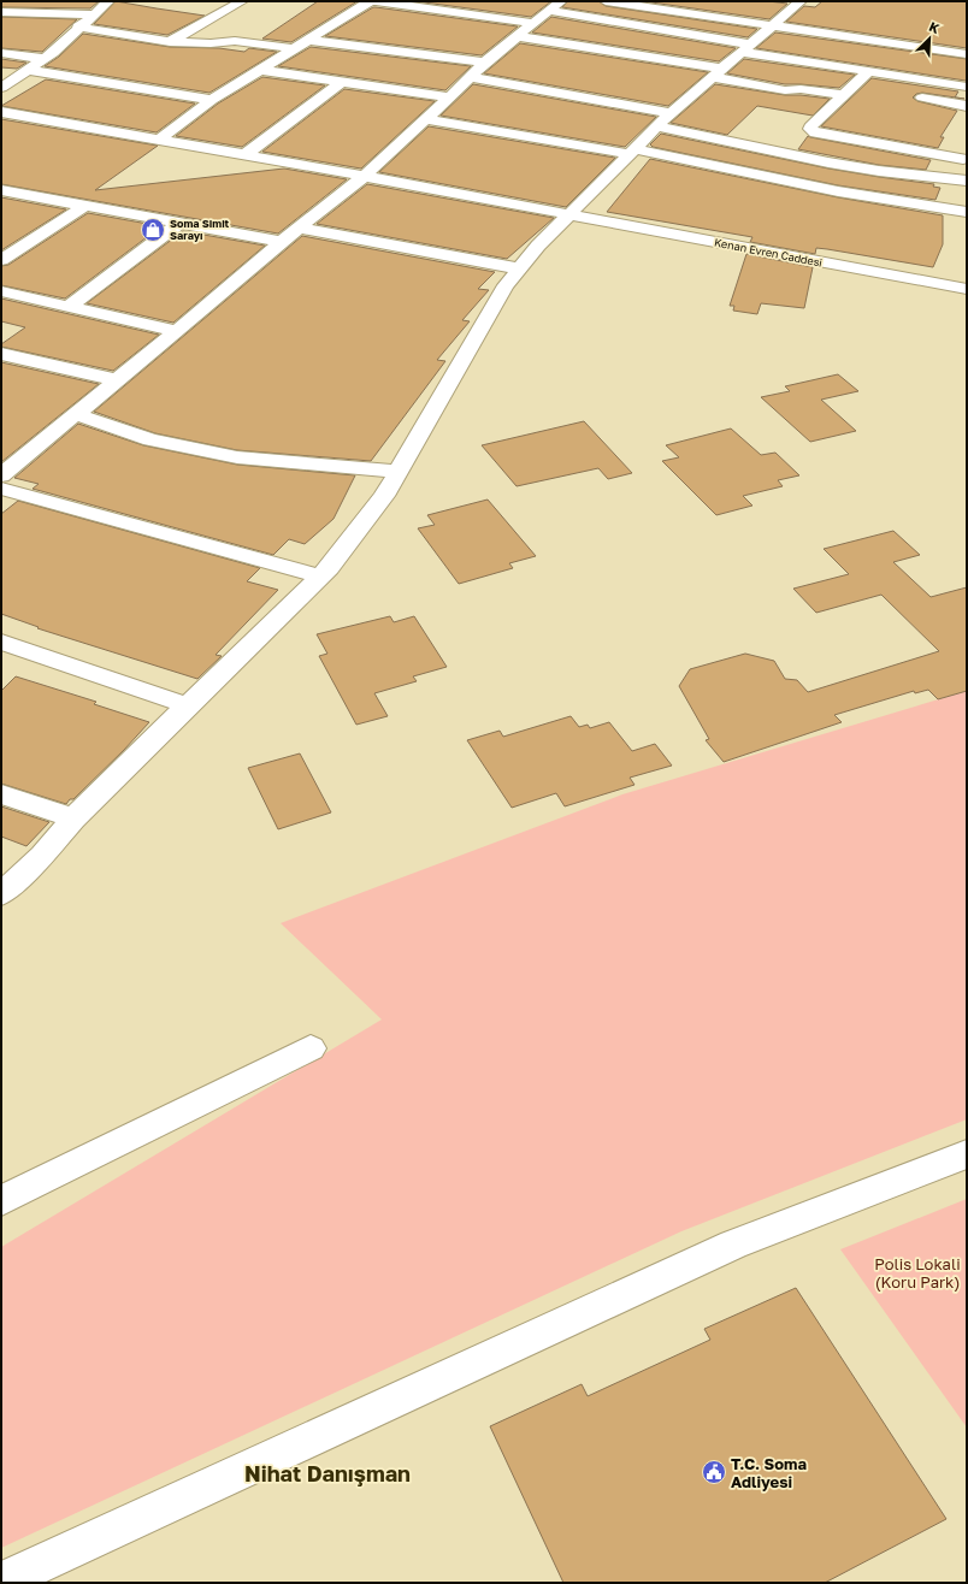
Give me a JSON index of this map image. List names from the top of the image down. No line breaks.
{"streets":{"street":["Kenan Evren Caddesi"]},"districts":["Nihat Danışman"],"parks":["Polis Lokali (Koru Park)"],"places":{"shop":["Soma Simit Sarayı"],"public building":["T.C. Soma Adliyesi"]},"north":"top right"}
